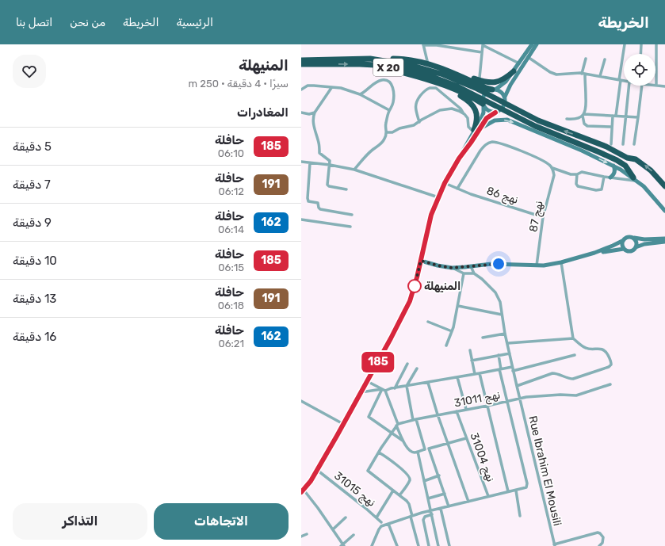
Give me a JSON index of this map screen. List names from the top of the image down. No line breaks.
{"streets":{"highway":["X 20"],"street":["نهج 86","نهج 87","نهج 31011","نهج 31004","Rue Ibrahim El Mousili","نهج 31015"]},"crossings":[["نهج 86","نهج 87"],["نهج 31011","نهج 31004"],["نهج 31011","Rue Ibrahim El Mousili"]],"places":["المنيهلة"],"lines":["bus line 185"],"page":{"header":"الخريطة","nav":["الرئيسية","الخريطة","من نحن","اتصل بنا"],"on_map":"185","heading":[["المنيهلة","سيرًا · 4 دقيقة · 250 m"],"المغادرات"],"list":[{"mark":"185","name":"حافلة","note":"06:10","value":"5 دقيقة"},{"mark":"191","name":"حافلة","note":"06:12","value":"7 دقيقة"},{"mark":"162","name":"حافلة","note":"06:14","value":"9 دقيقة"},{"mark":"185","name":"حافلة","note":"06:15","value":"10 دقيقة"},{"mark":"191","name":"حافلة","note":"06:18","value":"13 دقيقة"},{"mark":"162","name":"حافلة","note":"06:21","value":"16 دقيقة"}],"buttons":["الاتجاهات","التذاكر"]}}
